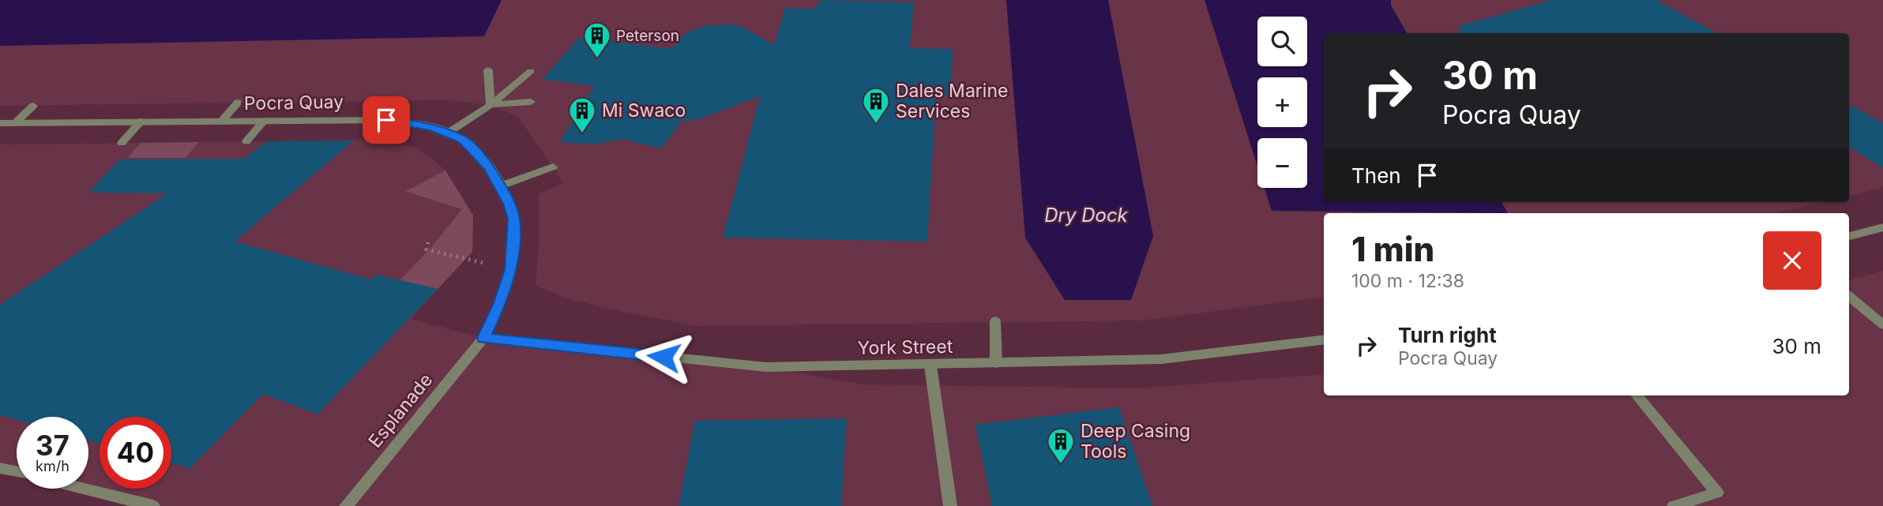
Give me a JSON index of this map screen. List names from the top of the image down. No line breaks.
{"streets":{"street":["Pocra Quay","York Street","Esplanade"]},"crossings":[["Pocra Quay","York Street"],["Pocra Quay","Esplanade"],["York Street","Esplanade"]],"water":["Dry Dock"],"places":{"building":["Peterson","Dales Marine Services","Mi Swaco","Deep Casing Tools"]},"page":{"map_buttons":["+","−"],"turn":["30 m","Pocra Quay"],"then":"Then","heading":["1 min","100 m · 12:38"],"list":[{"name":"Turn right","note":"Pocra Quay","value":"30 m"}],"speed":"37 km/h","limit":"40"}}
